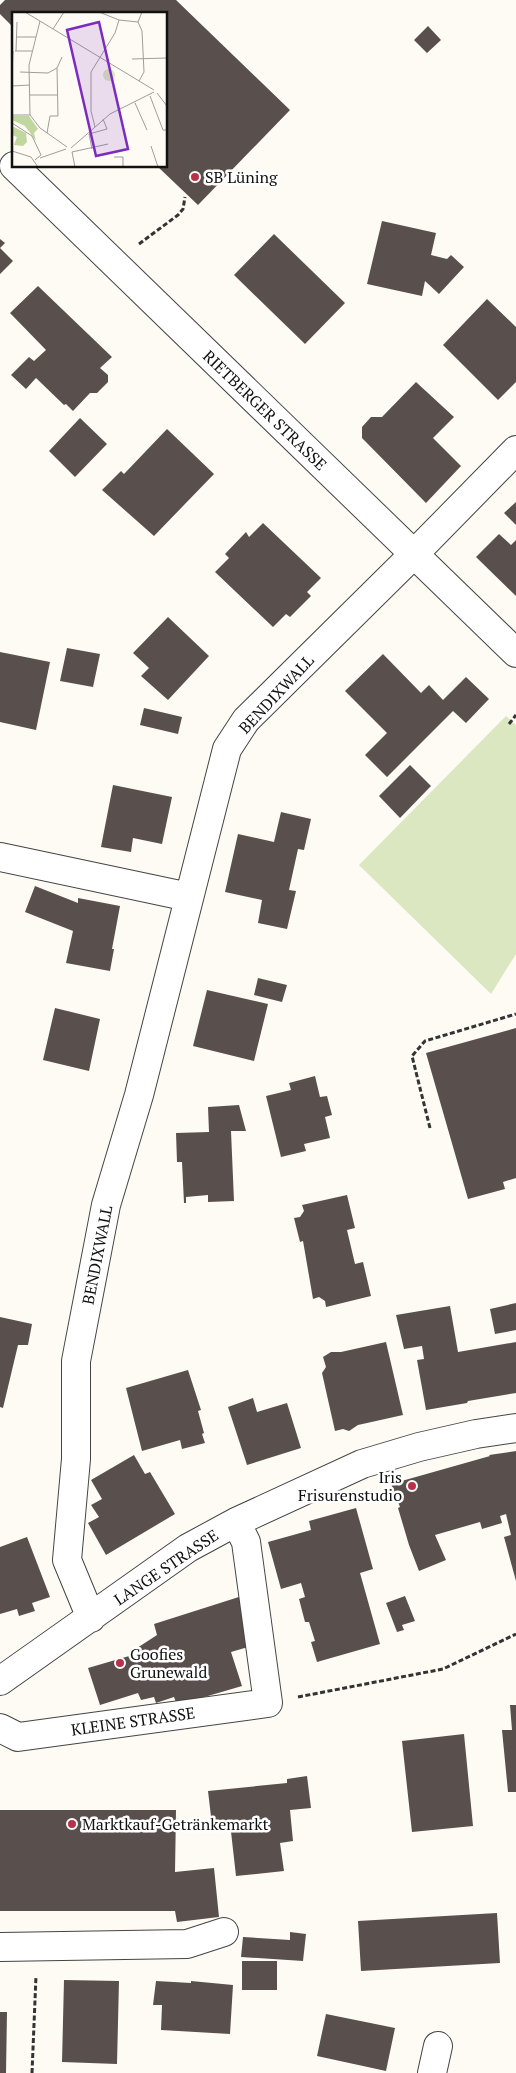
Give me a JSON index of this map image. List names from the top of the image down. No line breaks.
{"streets":{"street":["RIETBERGER STRASSE","BENDIXWALL","LANGE STRASSE","KLEINE STRASSE"]},"crossings":[["RIETBERGER STRASSE","BENDIXWALL"],["BENDIXWALL","LANGE STRASSE"]],"places":["SB Lüning","Iris Frisurenstudio","Goofies Grunewald","Marktkauf-Getränkemarkt"]}
